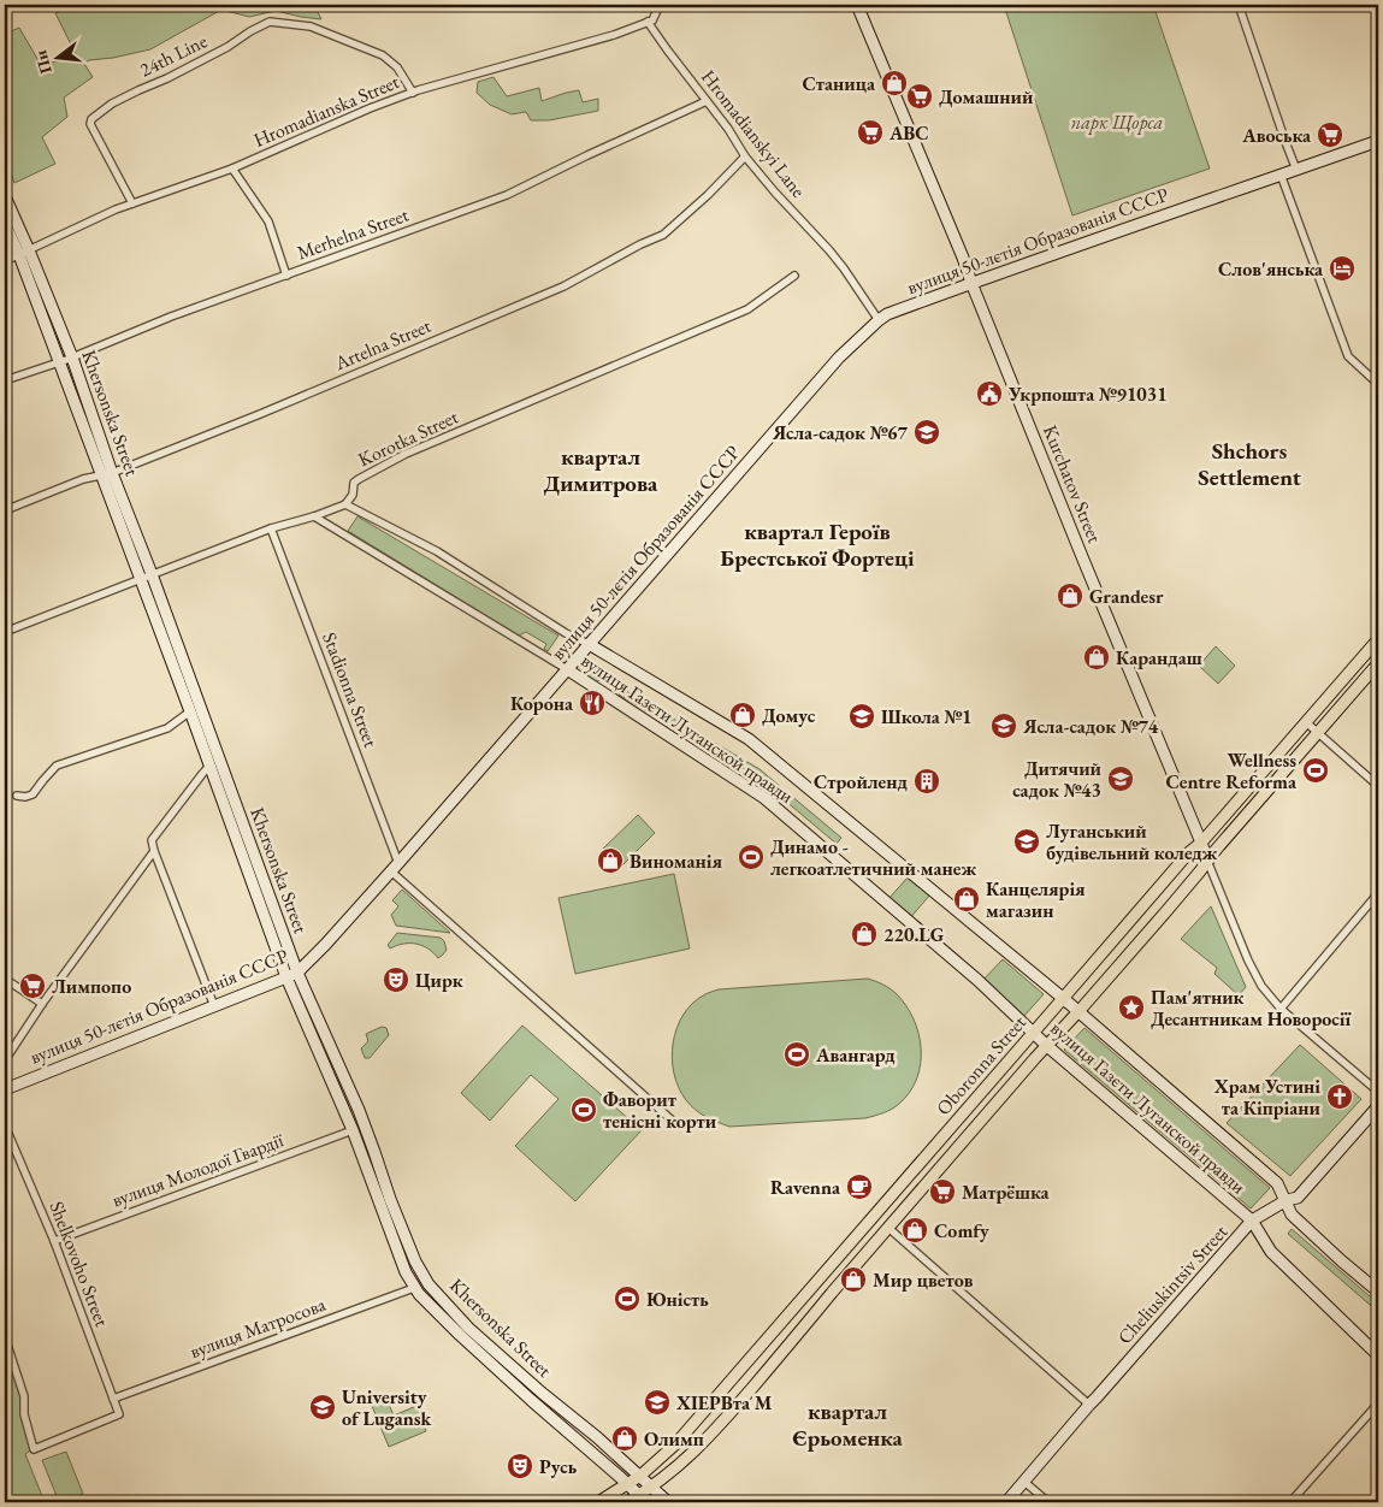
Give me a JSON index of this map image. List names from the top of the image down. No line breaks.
{"streets":{"main road":["Oboronna Street"],"street":["24th Line","Hromadianska Street","Hromadianskyi Lane","Merhelna Street","вулиця 50-лєтія Образованія СССР","Artelna Street","Khersonska Street","Korotka Street","Kurchatov Street","Stadionna Street","вулиця Газєти Луганской правди","вулиця Молодої Гвардії","Shelkovoho Street","Cheliuskintsiv Street","вулиця Матросова"]},"crossings":[["24th Line","Hromadianska Street"],["Hromadianska Street","Hromadianskyi Lane"],["Hromadianska Street","Khersonska Street"],["Hromadianskyi Lane","Merhelna Street"],["Hromadianskyi Lane","вулиця 50-лєтія Образованія СССР"],["Hromadianskyi Lane","Artelna Street"],["Merhelna Street","Khersonska Street"],["вулиця 50-лєтія Образованія СССР","Khersonska Street"],["вулиця 50-лєтія Образованія СССР","Kurchatov Street"],["вулиця 50-лєтія Образованія СССР","Stadionna Street"],["вулиця 50-лєтія Образованія СССР","вулиця Газєти Луганской правди"],["Artelna Street","Khersonska Street"],["Khersonska Street","Oboronna Street"],["Khersonska Street","вулиця Молодої Гвардії"],["Khersonska Street","вулиця Матросова"],["Korotka Street","вулиця Газєти Луганской правди"],["Kurchatov Street","Oboronna Street"],["вулиця Газєти Луганской правди","Oboronna Street"],["вулиця Газєти Луганской правди","Cheliuskintsiv Street"],["вулиця Молодої Гвардії","Shelkovoho Street"],["Shelkovoho Street","вулиця Матросова"]],"districts":["Shchors Settlement","квартал Димитрова","квартал Героїв Брестської Фортеці","квартал Єрьоменка"],"parks":["парк Щорса"],"places":{"shop":["Станица","Grandesr","Карандаш","Домус","Виноманія","Канцелярія магазин","220.LG","Comfy","Мир цветов","Олимп"],"supermarket":["Домашний","ABC","Авоська","Лимпопо","Матрёшка"],"hotel":["Слов'янська"],"public building":["Укрпошта №91031"],"school or university":["Ясла-садок №67","Школа №1","Ясла-садок №74","Дитячий садок №43","Луганський будівельний коледж","ХІЕРВта М","University of Lugansk"],"restaurant":["Корона"],"sports":["Wellness Centre Reforma","Динамо - легкоатлетичний манеж","Авангард","Фаворит тенісні корти","Юність"],"building":["Стройленд"],"theatre":["Цирк","Русь"],"place":["Пам'ятник Десантникам Новоросії"],"church":["Храм Устині та Кіпріани"],"cafe":["Ravenna"]},"north":"left"}
